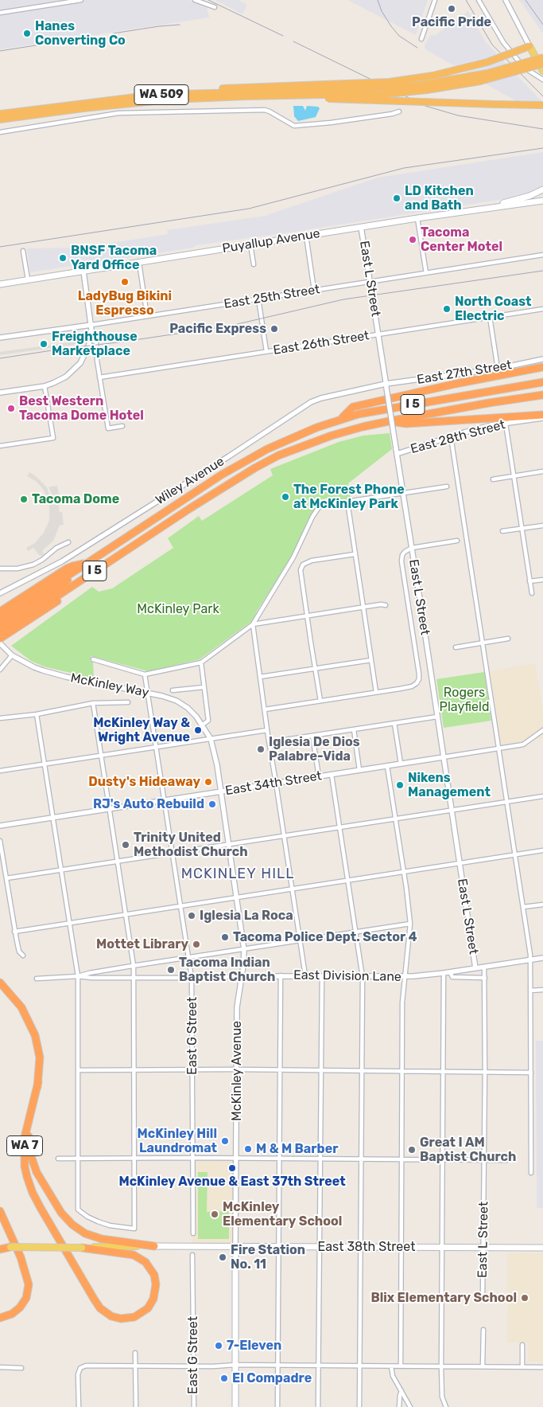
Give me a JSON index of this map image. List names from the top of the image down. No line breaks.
{"streets":{"highway":["WA 509","I 5","WA 7"],"main road":["Puyallup Avenue","McKinley Avenue","East 38th Street"],"street":["East L Street","East 25th Street","East 26th Street","East 27th Street","East 28th Street","Wiley Avenue","McKinley Way","East 34th Street","East Division Lane","East G Street"]},"crossings":[["Puyallup Avenue","East L Street"],["East L Street","East 26th Street"],["East L Street","East 27th Street"],["East L Street","East 28th Street"],["East L Street","Wiley Avenue"],["East L Street","East 34th Street"],["East L Street","East Division Lane"],["East L Street","East 38th Street"],["East 27th Street","Wiley Avenue"],["McKinley Way","East G Street"],["McKinley Way","McKinley Avenue"],["East 34th Street","East G Street"],["East 34th Street","McKinley Avenue"],["East Division Lane","East G Street"],["East Division Lane","McKinley Avenue"],["McKinley Avenue","East 38th Street"],["WA 7","East 38th Street"]],"districts":["MCKINLEY HILL"],"parks":["McKinley Park","Rogers Playfield"],"places":["Pacific Pride","Hanes Converting Co","LD Kitchen and Bath","Tacoma Center Motel","BNSF Tacoma Yard Office","LadyBug Bikini Espresso","North Coast Electric","Pacific Express","Freighthouse Marketplace","Best Western Tacoma Dome Hotel","The Forest Phone at McKinley Park","Tacoma Dome","McKinley Way & Wright Avenue","Iglesia De Dios Palabre-Vida","Dusty's Hideaway","Nikens Management","RJ's Auto Rebuild","Trinity United Methodist Church","Iglesia La Roca","Tacoma Police Dept. Sector 4","Mottet Library","Tacoma Indian Baptist Church","McKinley Hill Laundromat","M & M Barber","Great I AM Baptist Church","McKinley Avenue & East 37th Street","McKinley Elementary School","Fire Station No. 11","Blix Elementary School","7-Eleven","El Compadre"]}
